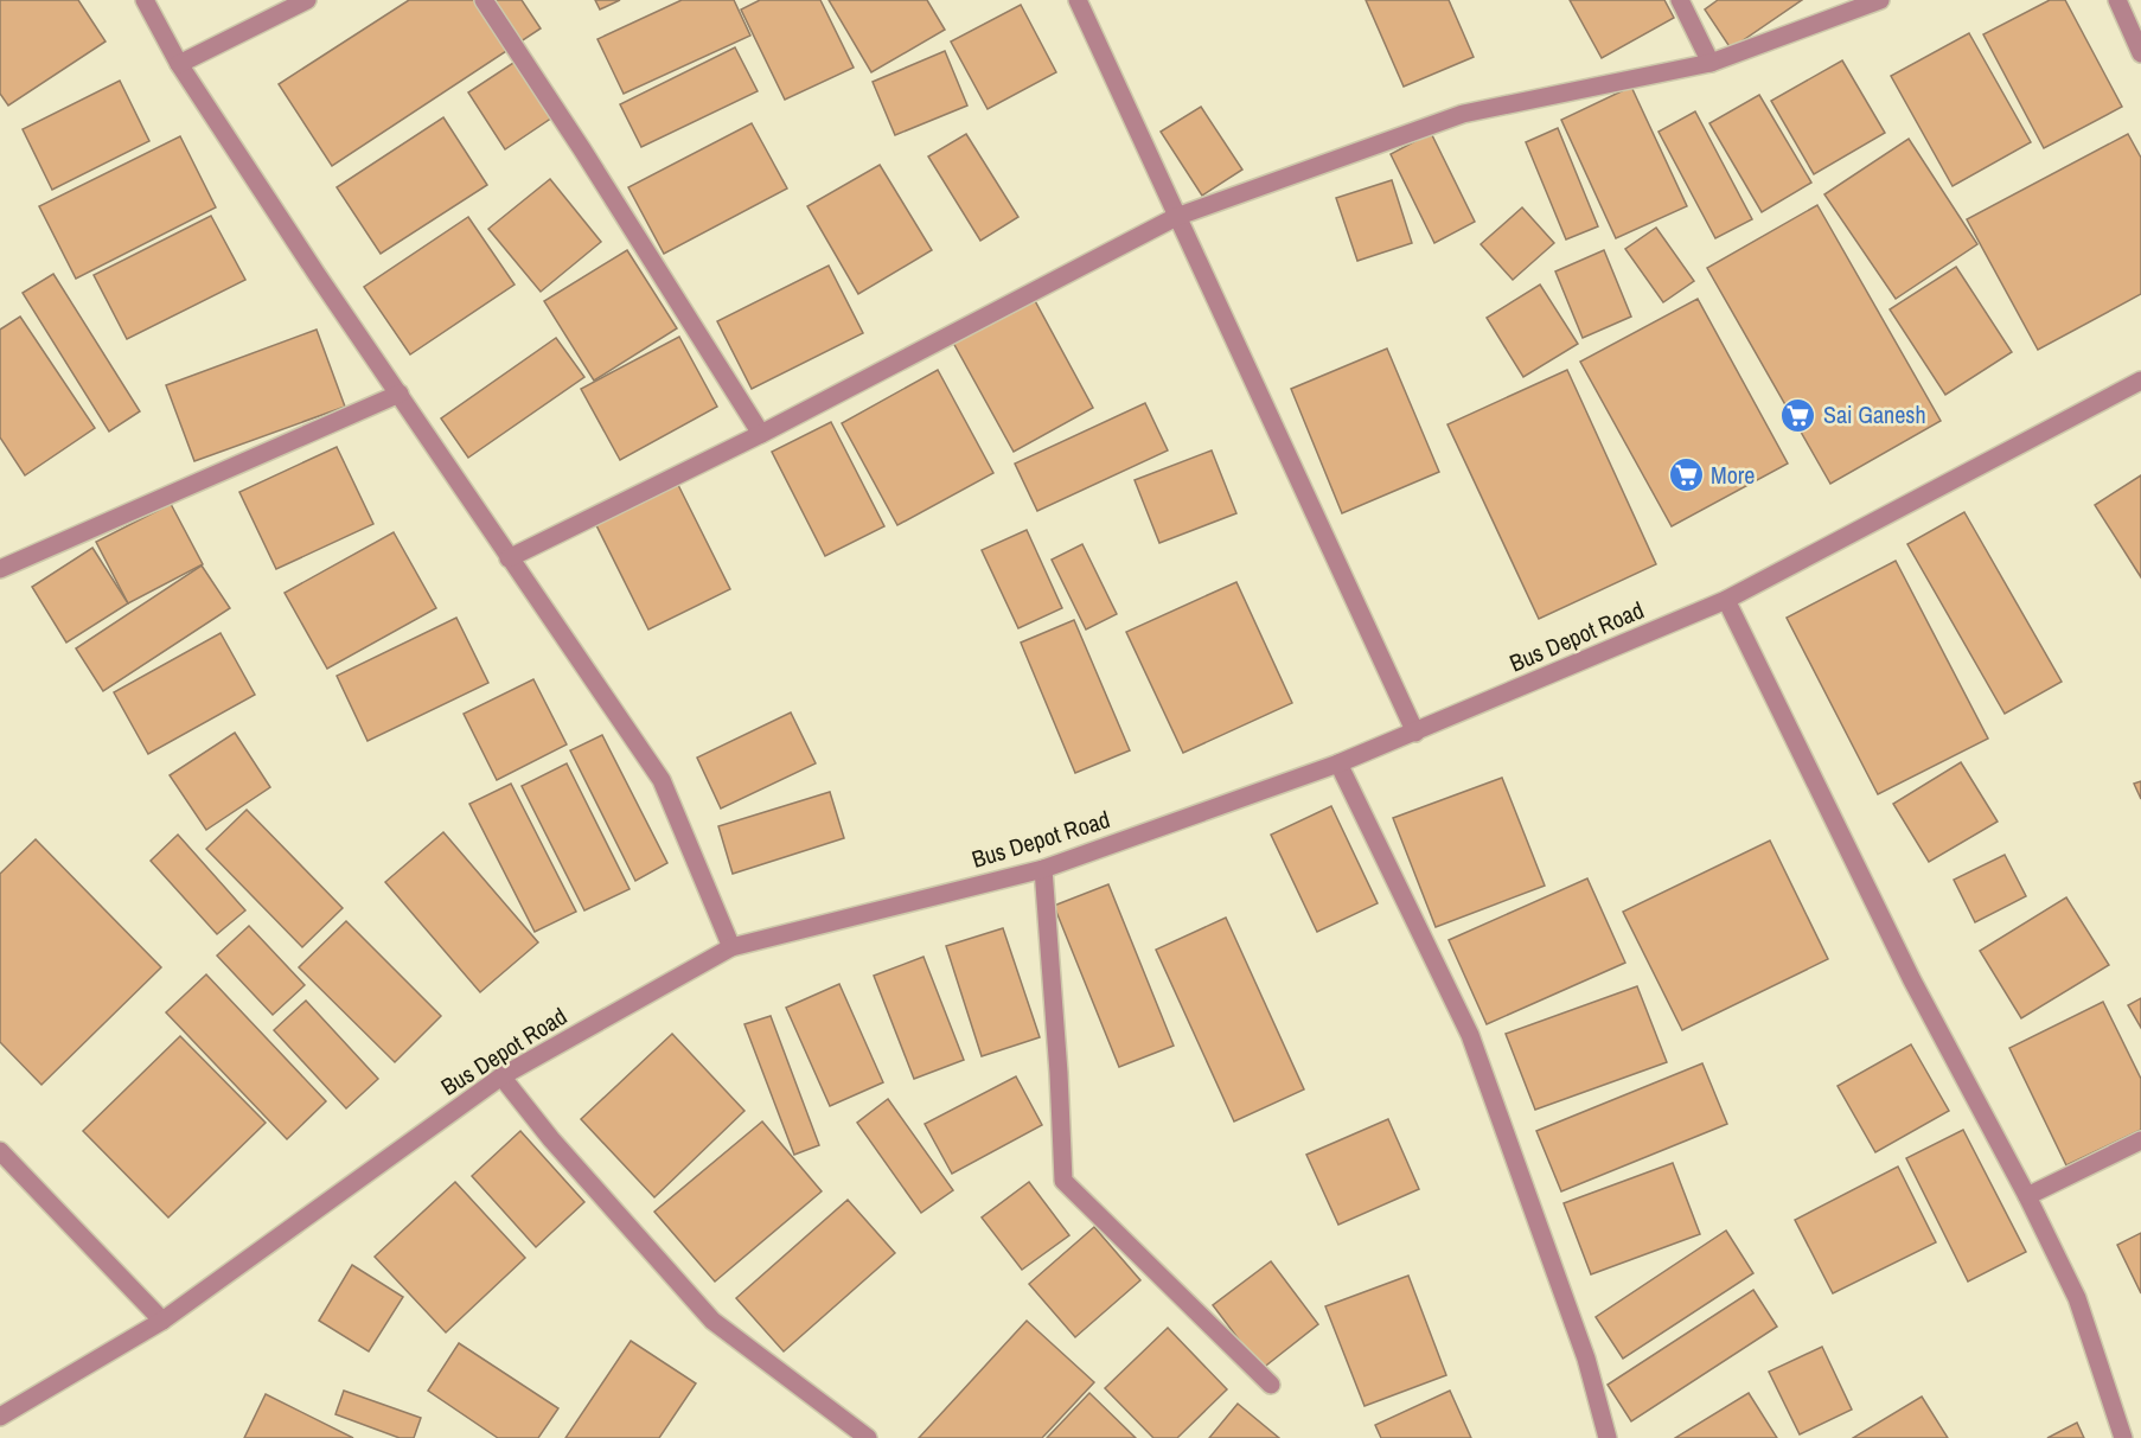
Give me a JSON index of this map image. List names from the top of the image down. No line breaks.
{"streets":{"street":["Bus Depot Road"]},"places":{"supermarket":["Sai Ganesh","More"]}}
